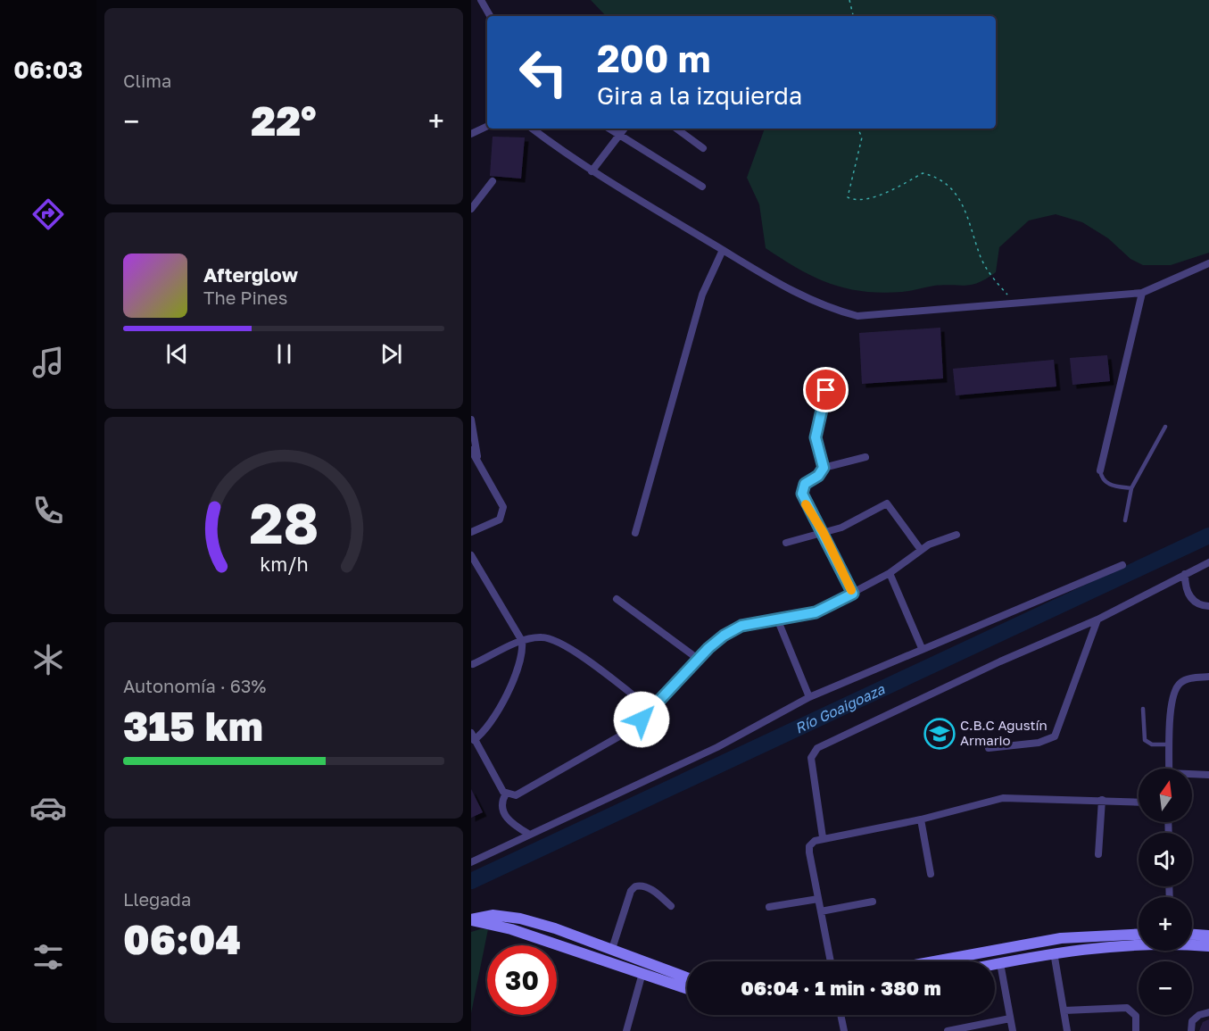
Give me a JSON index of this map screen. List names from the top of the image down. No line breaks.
{"water":["Río Goaigoaza"],"places":{"school or university":["C.B.C Agustín Armario"]},"north":"top","page":{"tabs":"06:03","tile":["Clima",["Autonomía · 63%","315 km"],["Llegada","06:04"]],"turn":["200 m","Gira a la izquierda"],"heat":["−","22°","+"],"song":["Afterglow","The Pines"],"map_buttons":["+","−"],"limit":"30","trip":"06:04 · 1 min · 380 m","gauge":["28","km/h"]}}
